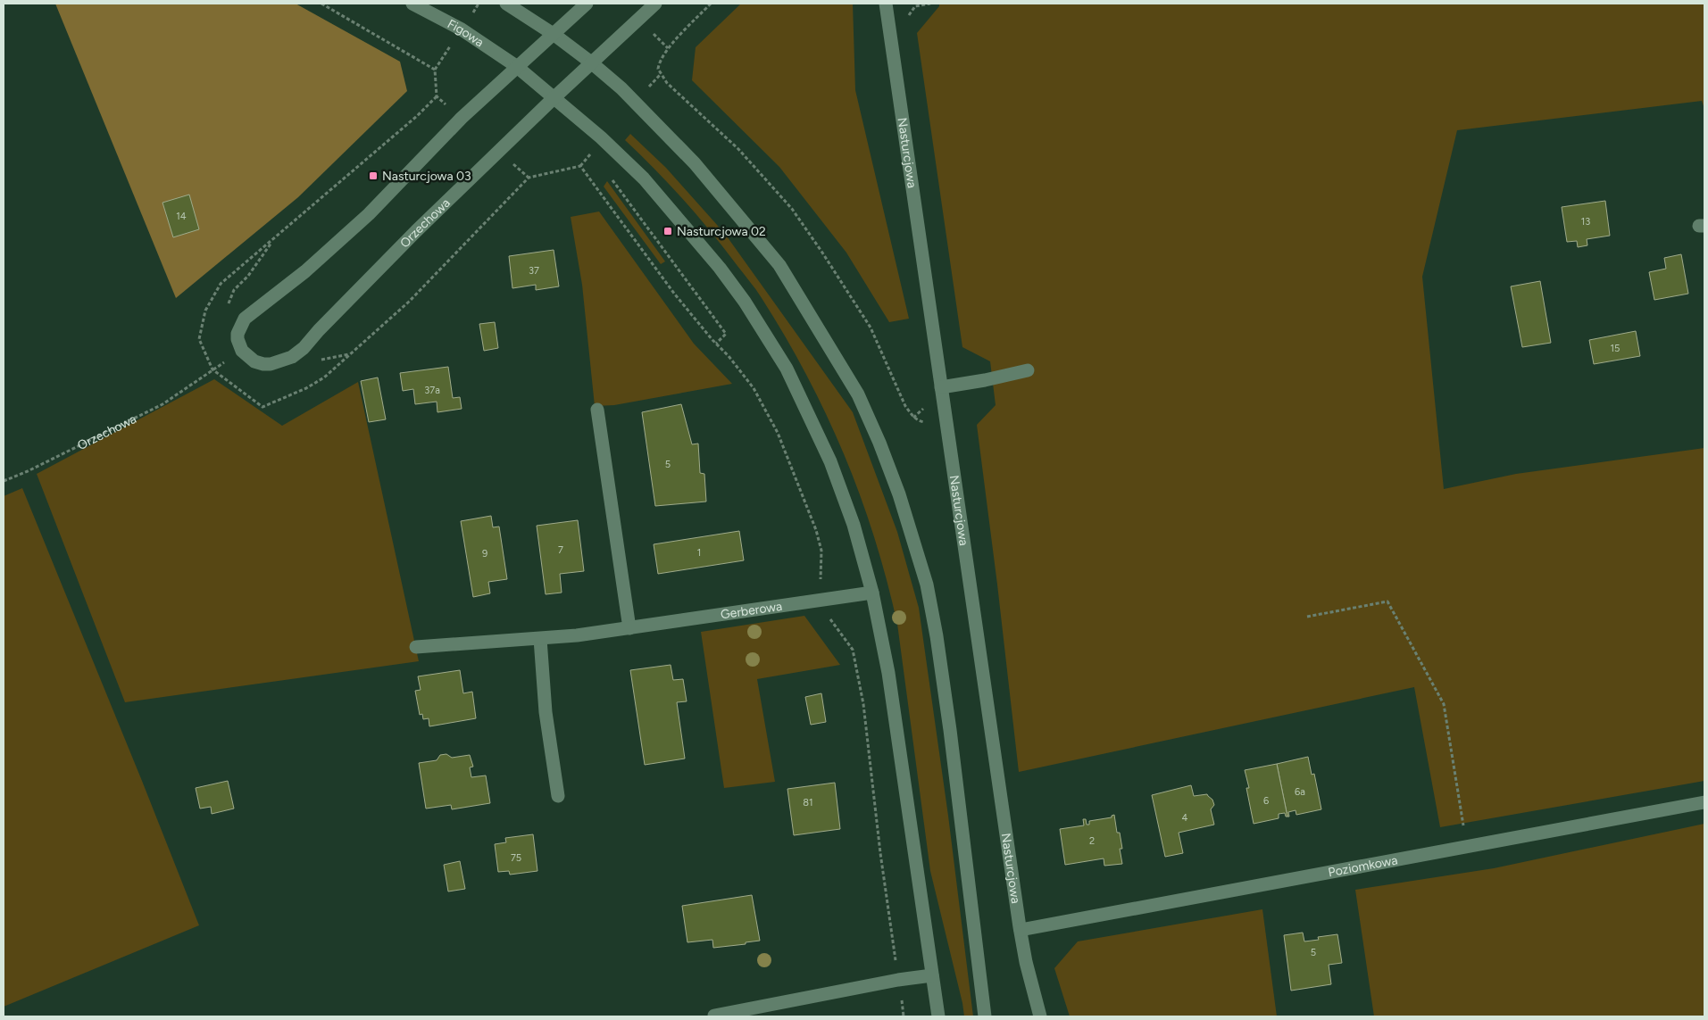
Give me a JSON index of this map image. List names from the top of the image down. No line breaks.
{"streets":{"street":["Figowa","Nasturcjowa","Orzechowa","Gerberowa","Poziomkowa"]},"crossings":[["Figowa","Orzechowa"],["Figowa","Gerberowa"],["Nasturcjowa","Poziomkowa"]],"places":{"transit":["Nasturcjowa 03","Nasturcjowa 02"]},"house_numbers":["14","13","37","15","37a","5","7","1","9","6a","6","81","4","2","75","5"]}
